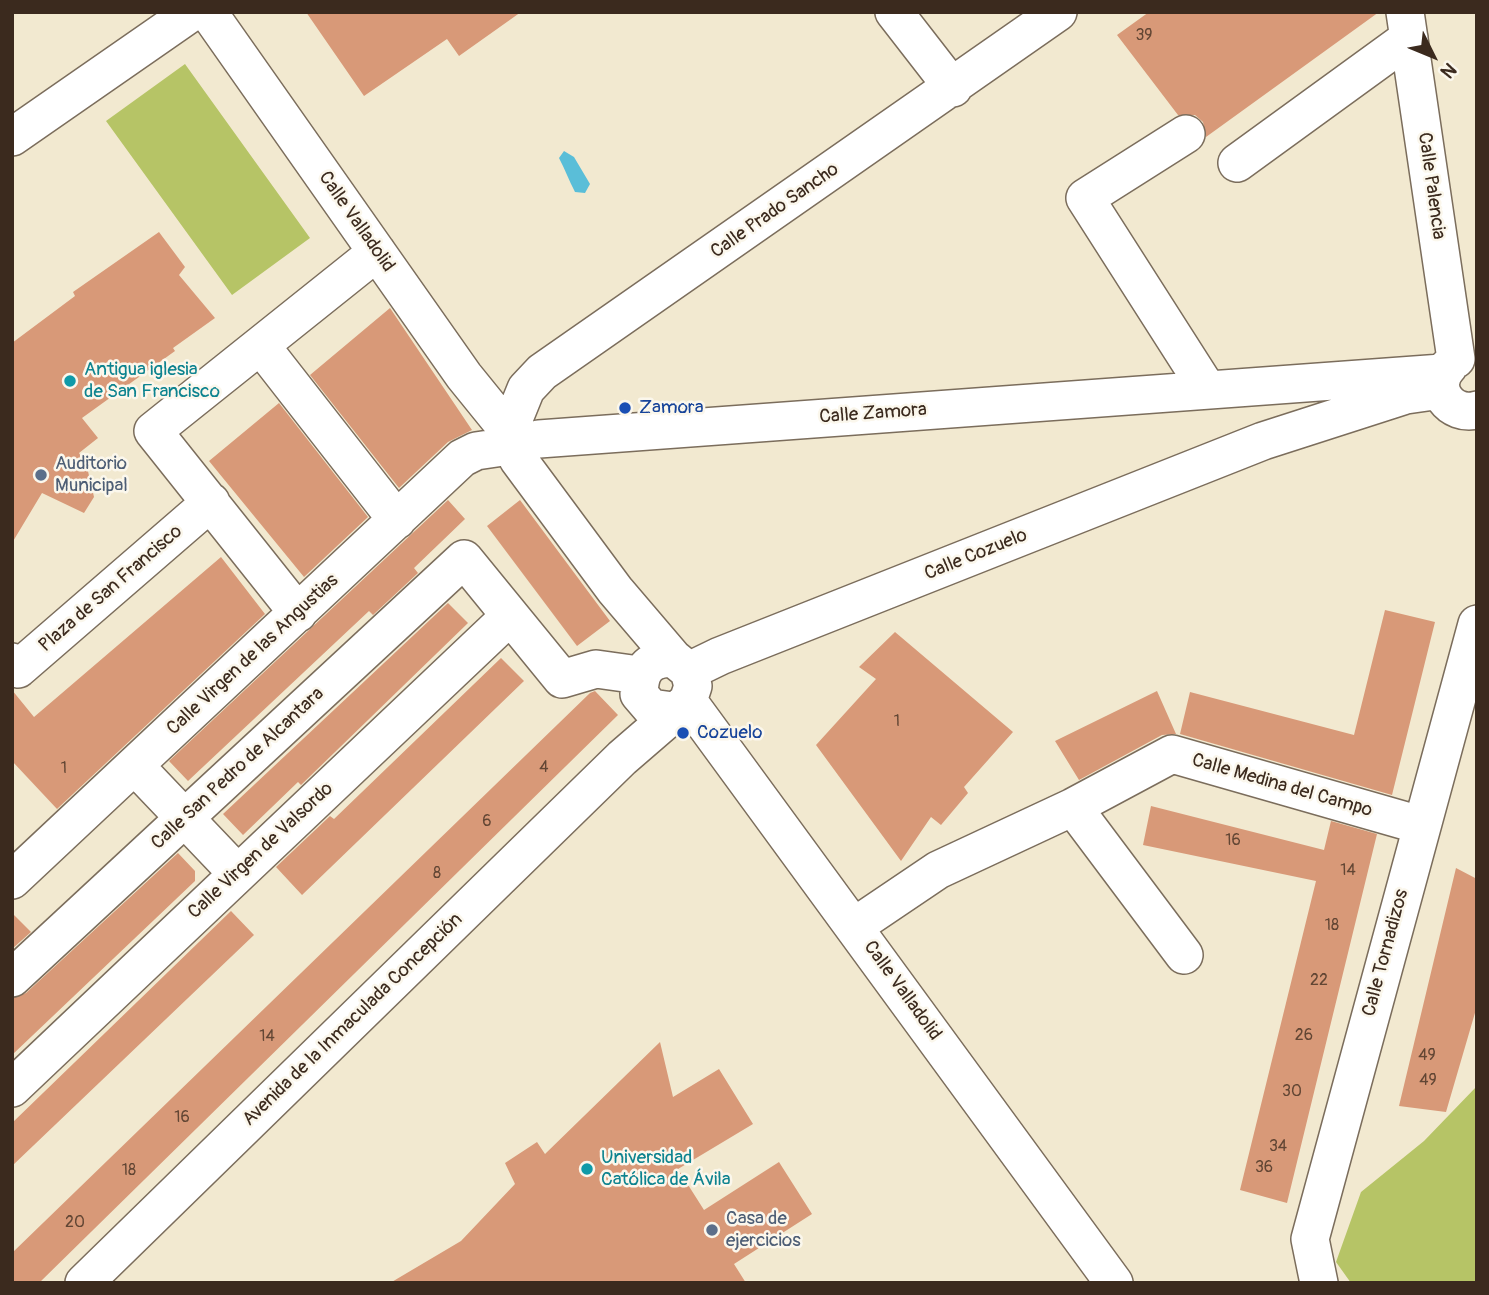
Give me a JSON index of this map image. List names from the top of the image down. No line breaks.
{"streets":{"street":["Calle Palencia","Calle Prado Sancho","Calle Valladolid","Calle Zamora","Calle Cozuelo","Plaza de San Francisco","Calle Virgen de las Angustias","Calle San Pedro de Alcantara","Calle Medina del Campo","Calle Virgen de Valsordo","Calle Tornadizos","Avenida de la Inmaculada Concepción"]},"crossings":[["Calle Palencia","Calle Zamora"],["Calle Palencia","Calle Cozuelo"],["Calle Prado Sancho","Calle Valladolid"],["Calle Prado Sancho","Calle Zamora"],["Calle Prado Sancho","Calle Virgen de las Angustias"],["Calle Valladolid","Calle Zamora"],["Calle Valladolid","Calle Cozuelo"],["Calle Valladolid","Calle Virgen de las Angustias"],["Calle Valladolid","Calle Medina del Campo"],["Calle Valladolid","Avenida de la Inmaculada Concepción"],["Calle Zamora","Calle Cozuelo"],["Calle Zamora","Calle Virgen de las Angustias"],["Calle Cozuelo","Avenida de la Inmaculada Concepción"],["Calle San Pedro de Alcantara","Calle Virgen de Valsordo"],["Calle Medina del Campo","Calle Tornadizos"]],"places":["Antigua iglesia de San Francisco","Zamora","Auditorio Municipal","Cozuelo","Universidad Católica de Ávila","Casa de ejercicios"],"house_numbers":["39","1","4","1","6","16","14","8","18","22","26","14","49","49","30","16","34","36","18","20"],"north":"bottom right"}
